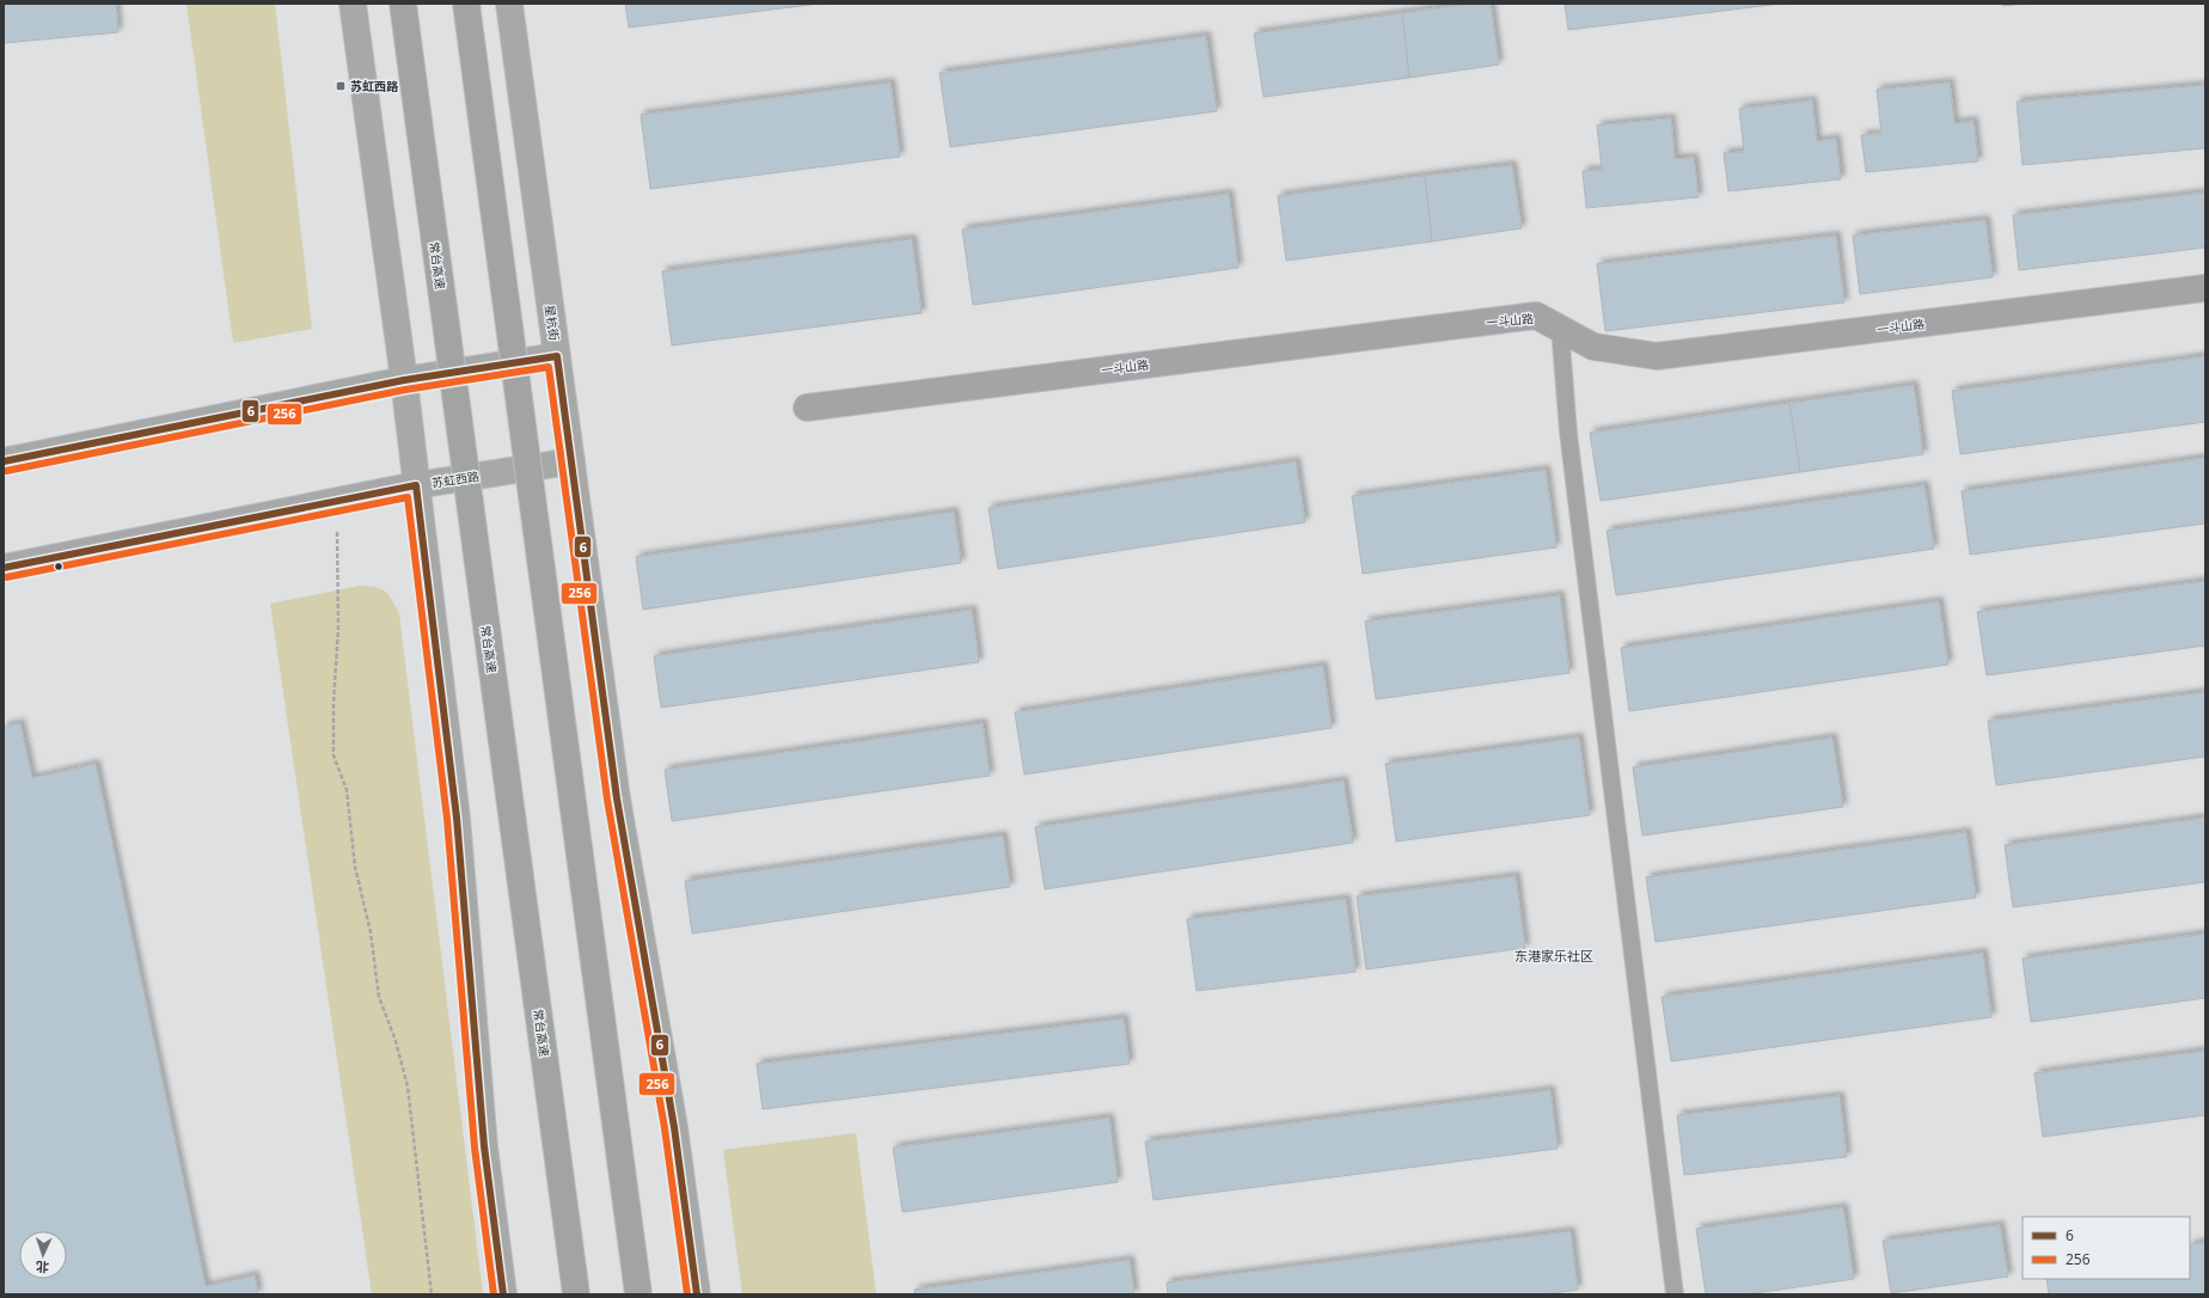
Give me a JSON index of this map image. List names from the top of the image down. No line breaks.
{"streets":{"highway":["常台高速"],"main road":["星杭街","苏虹西路"],"street":["一斗山路"]},"crossings":[["星杭街","苏虹西路"]],"districts":["东港家乐社区"],"places":{"transit":["苏虹西路"]},"lines":["transit line 6","transit line 256"],"legend":["6","256"],"north":"bottom"}
